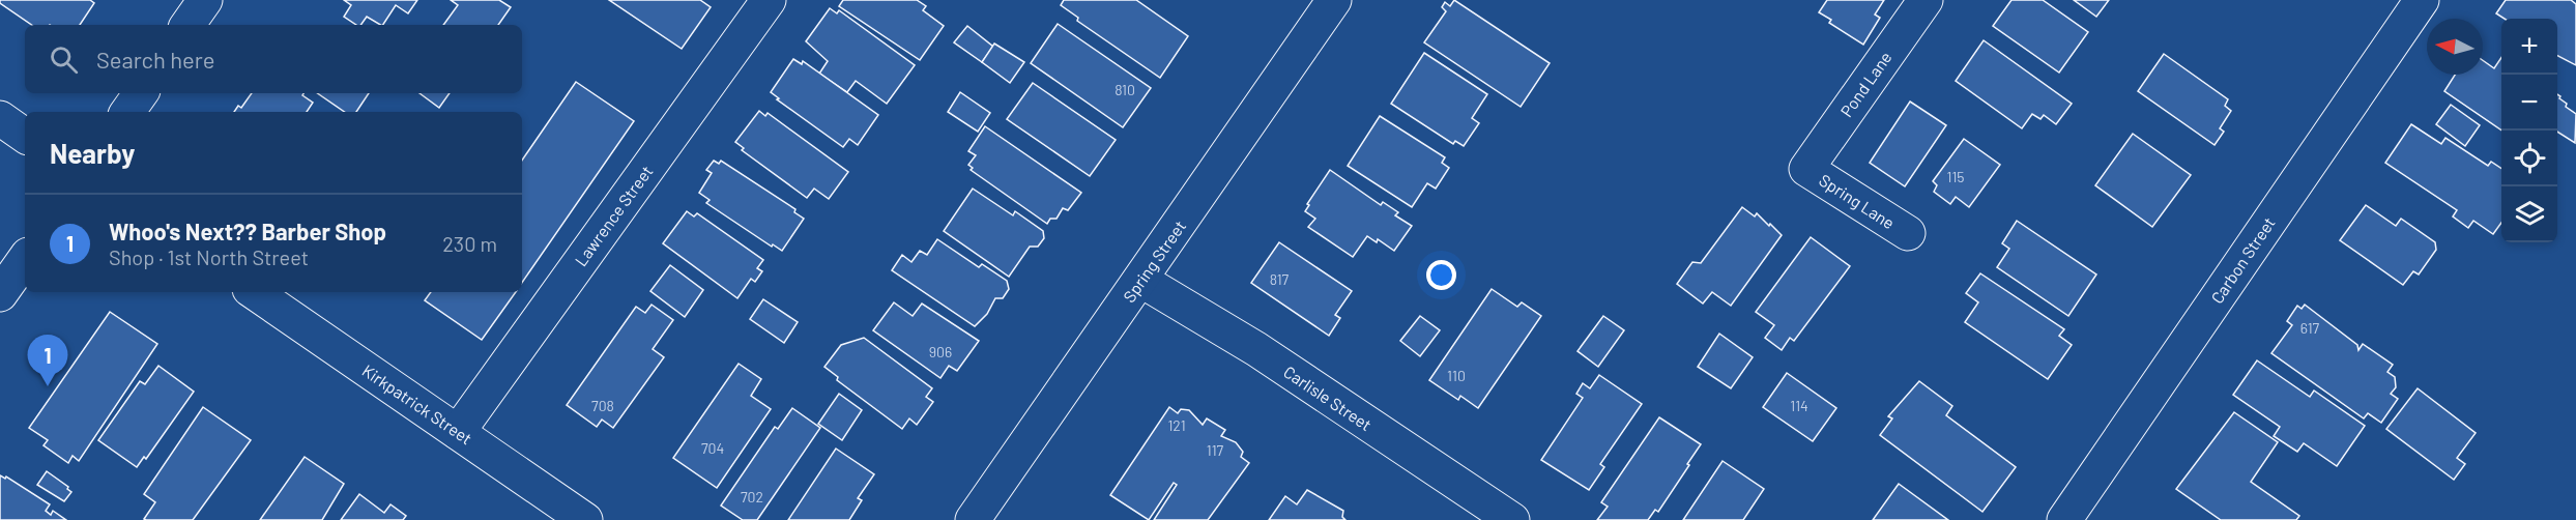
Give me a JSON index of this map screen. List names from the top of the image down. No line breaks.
{"streets":{"street":["Pond Lane","Spring Lane","Lawrence Street","Carbon Street","Spring Street","Carlisle Street","Kirkpatrick Street"]},"crossings":[["Pond Lane","Spring Lane"],["Lawrence Street","Kirkpatrick Street"],["Spring Street","Carlisle Street"]],"house_numbers":["810","115","817","617","906","110","708","114","121","704","117","702"],"north":"left","page":{"map_buttons":["+","−"],"search":"Search here","heading":"Nearby","list":[{"mark":"1","name":"Whoo's Next?? Barber Shop","note":"Shop · 1st North Street","value":"230 m"}],"pins":"1"}}
